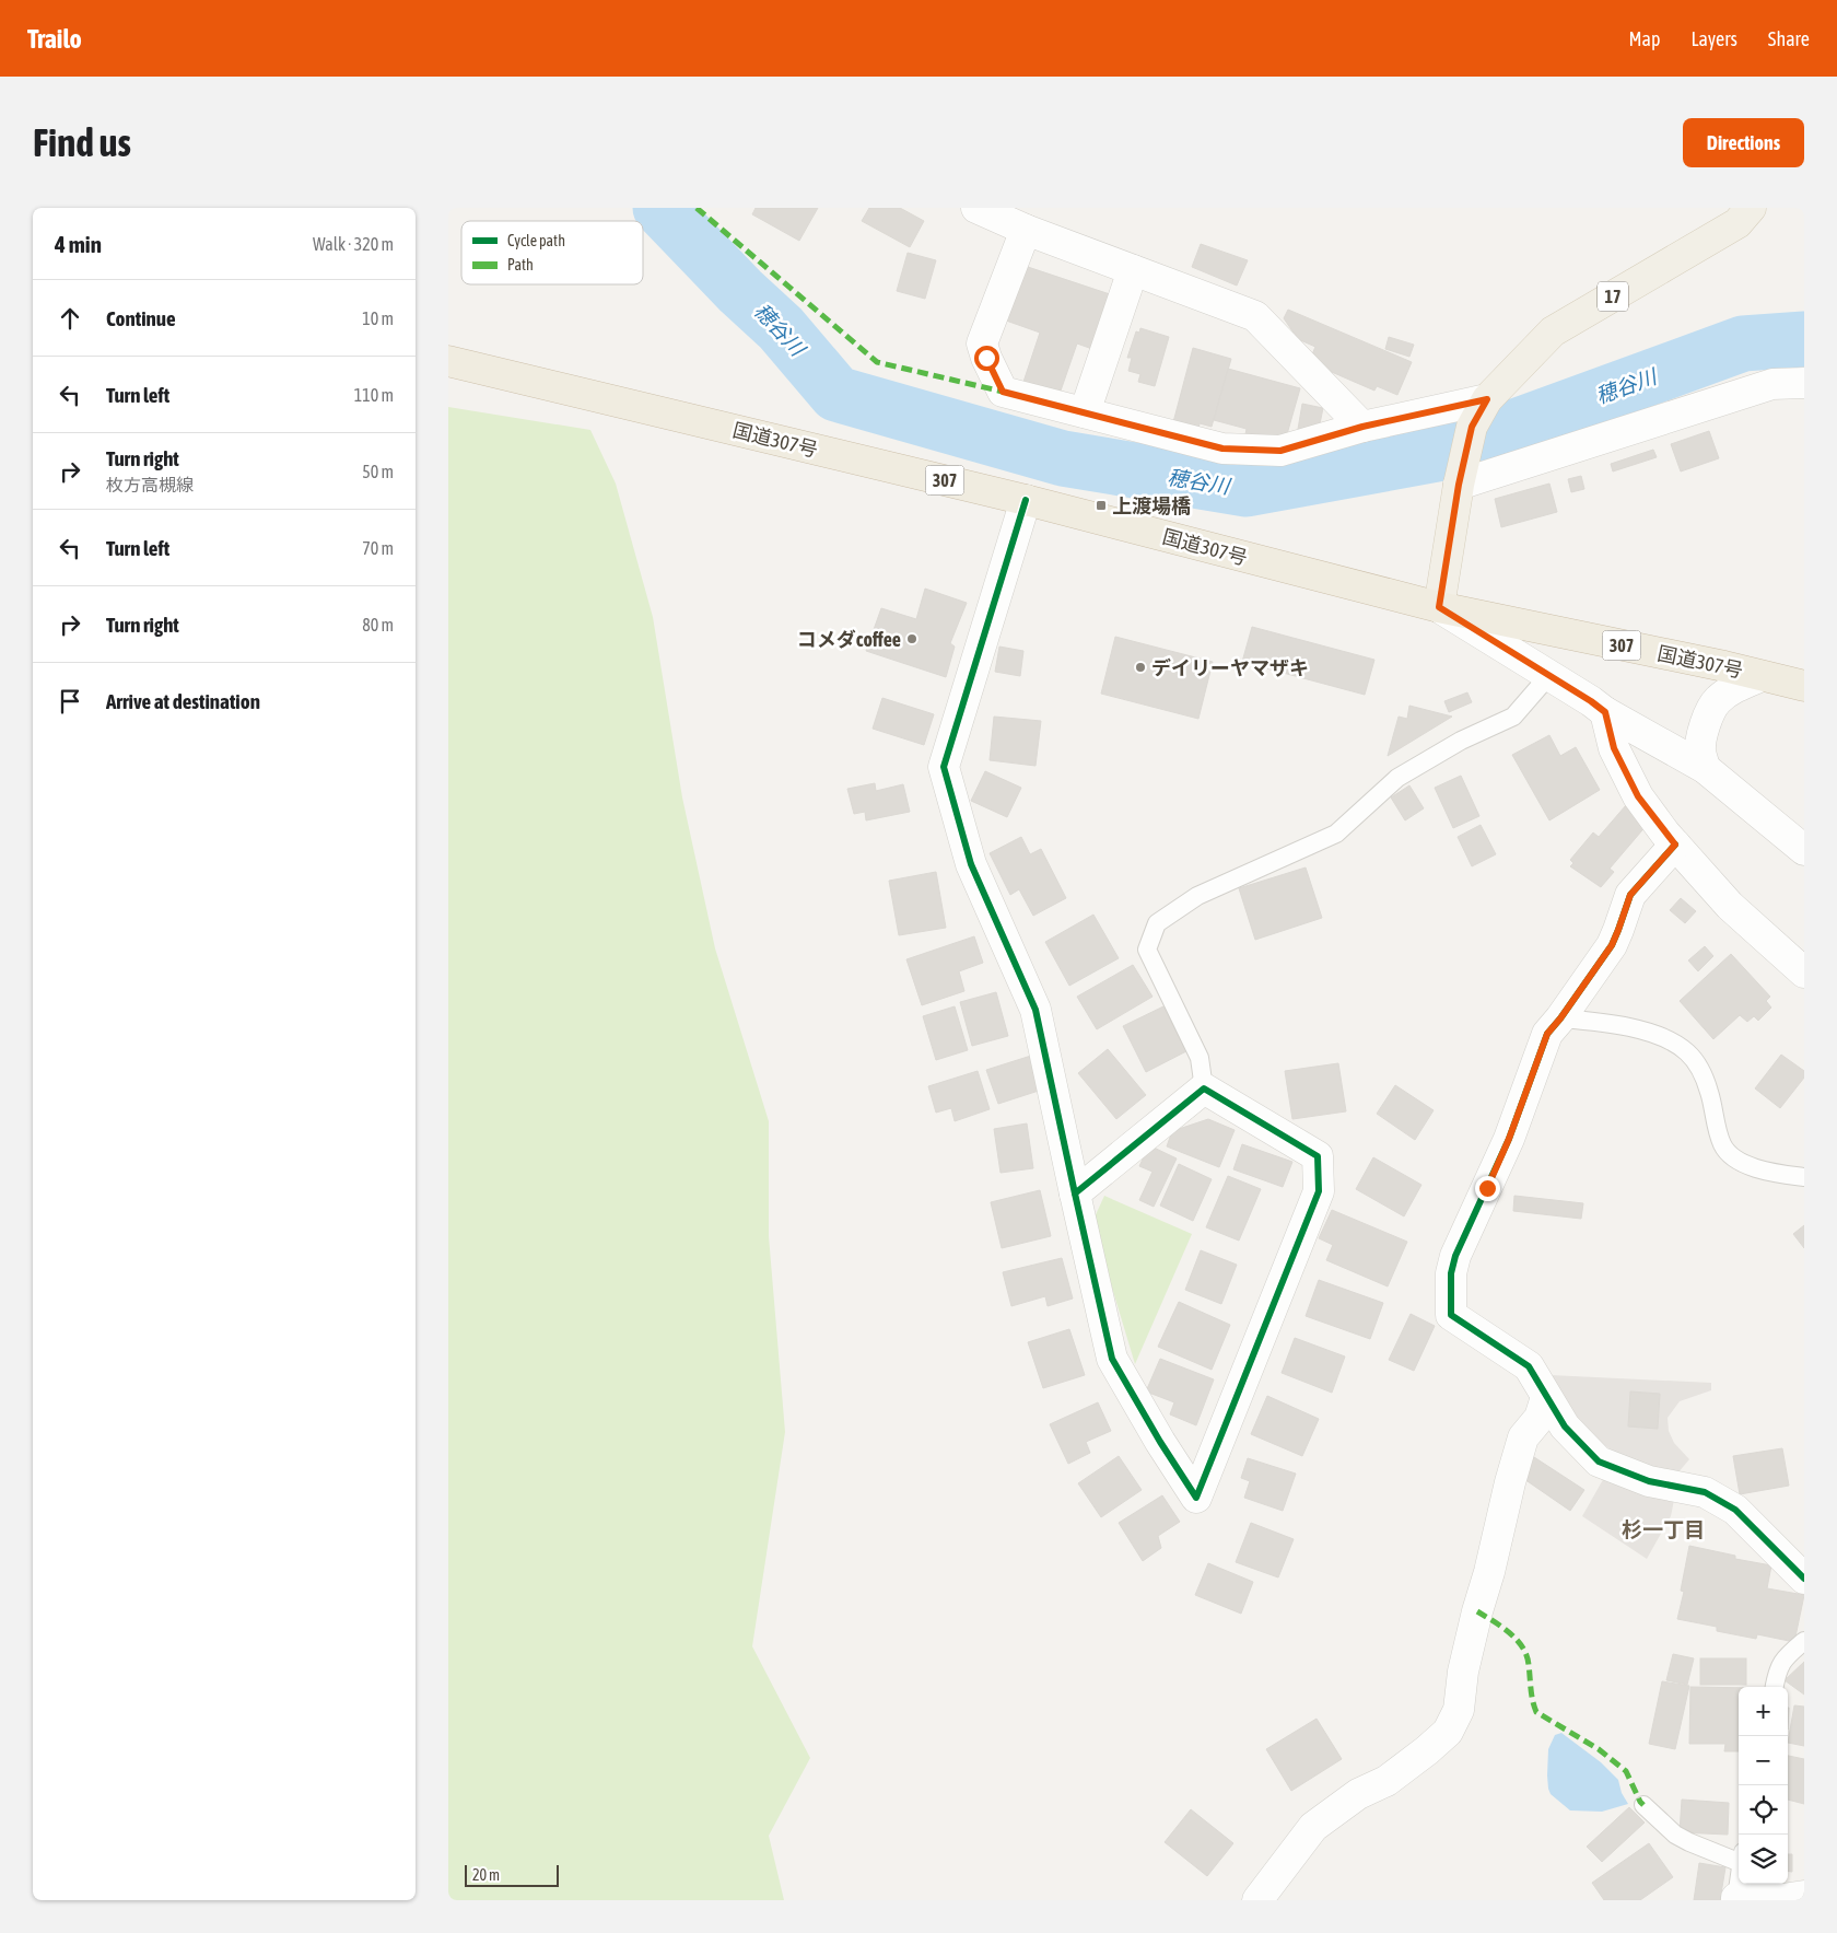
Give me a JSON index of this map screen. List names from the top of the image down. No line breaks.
{"streets":{"highway":["国道307号","307"],"main road":["17"]},"crossings":[["17","国道307号"]],"districts":["杉一丁目"],"water":["穂谷川"],"places":{"transit":["上渡場橋"],"other":["コメダcoffee","デイリーヤマザキ"]},"legend":["Cycle path","Path"],"scale_bar":"20 m","page":{"header":"Trailo","nav":["Map","Layers","Share"],"buttons":"Directions","title":"Find us","heading":["4 min","Walk · 320 m"],"list":[["Continue","10 m"],["Turn left","110 m"],["Turn right","枚方高槻線","50 m"],["Turn left","70 m"],["Turn right","80 m"],"Arrive at destination"],"map_buttons":["+","−"],"scale":"20 m"}}
